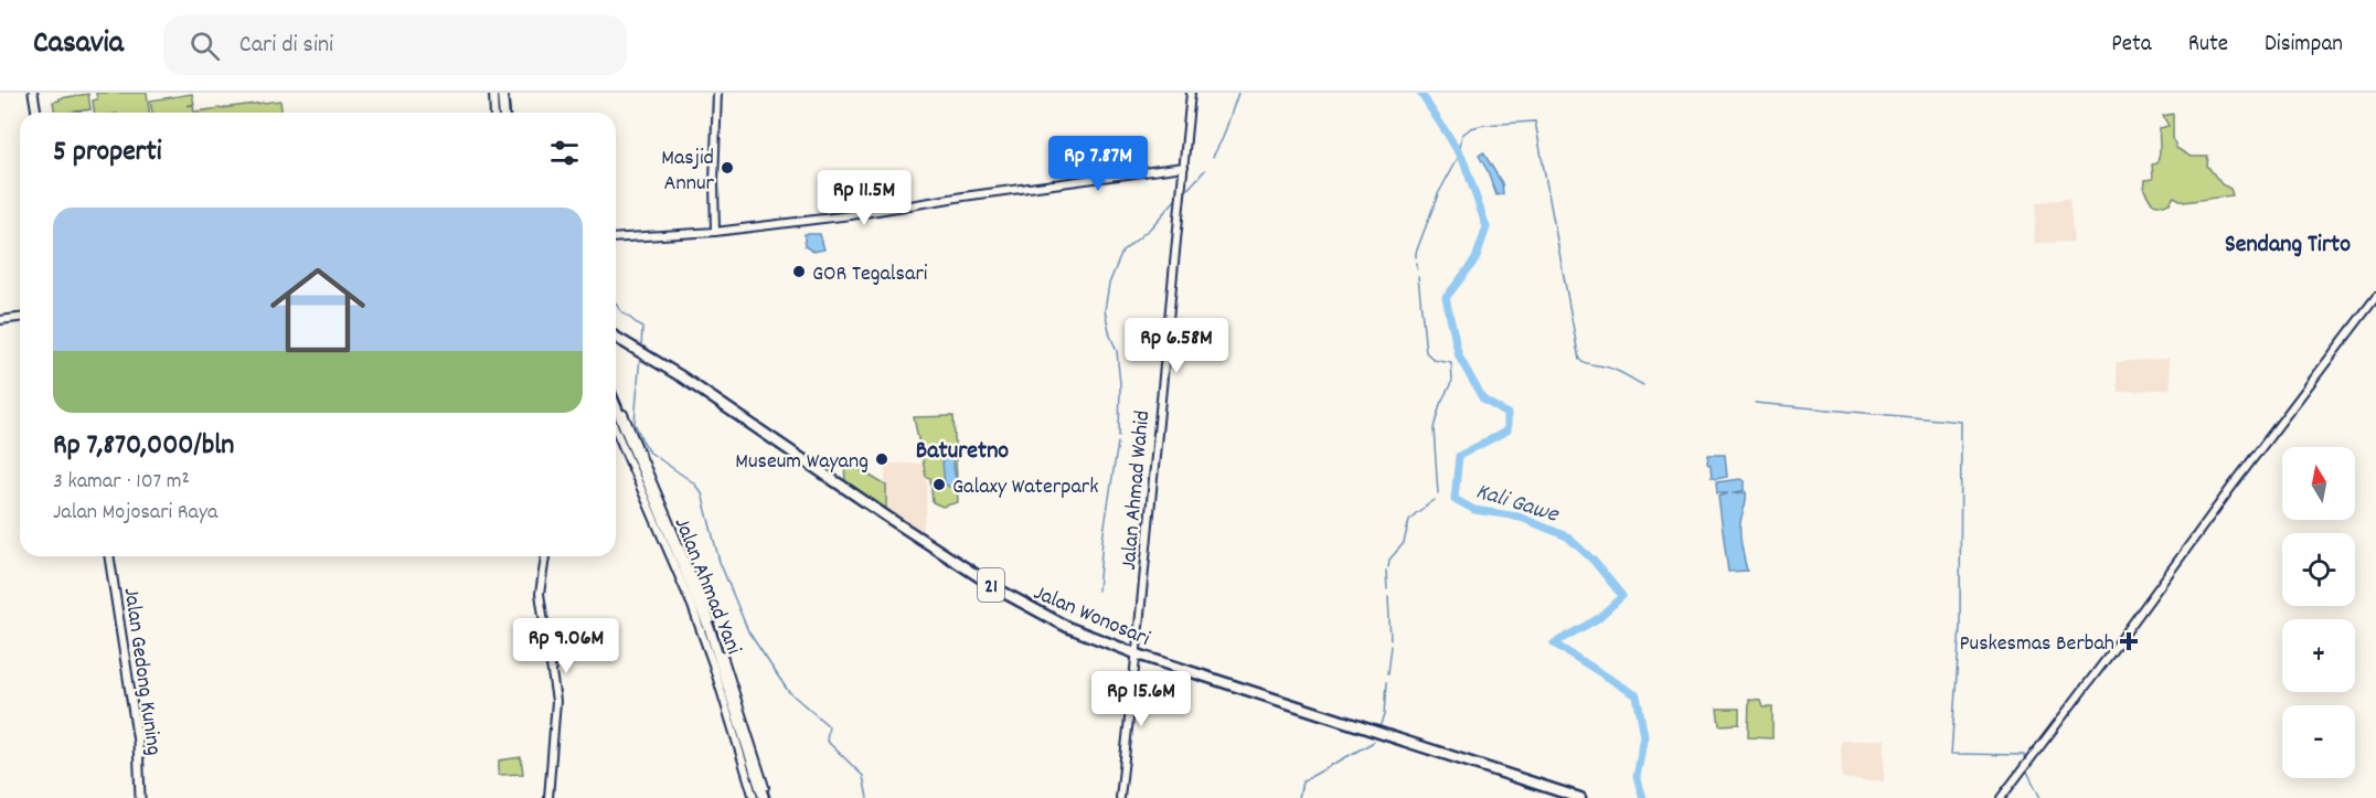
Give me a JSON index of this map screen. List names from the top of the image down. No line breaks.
{"streets":{"highway":["Jalan Ahmad Yani","21","Jalan Wonosari"],"main road":["Jalan Gedong Kuning"],"street":["Jalan Ahmad Wahid"]},"crossings":[["Jalan Ahmad Wahid","Jalan Wonosari"]],"districts":["Sendang Tirto","Baturetno"],"water":["Kali Gawe"],"places":{"other":["Masjid Annur","GOR Tegalsari","Museum Wayang","Galaxy Waterpark"],"health":["Puskesmas Berbah"]},"north":"top","page":{"header":"Casavia","search":"Cari di sini","nav":["Peta","Rute","Disimpan"],"heading":"5 properti","price":["Rp 7.87M","Rp 11.5M","Rp 6.58M","Rp 9.06M","Rp 15.6M"],"list":[{"name":"Rp 7,870,000/bln","note":"3 kamar · 107 m² · Jalan Mojosari Raya"}],"map_buttons":["+","−"]}}
